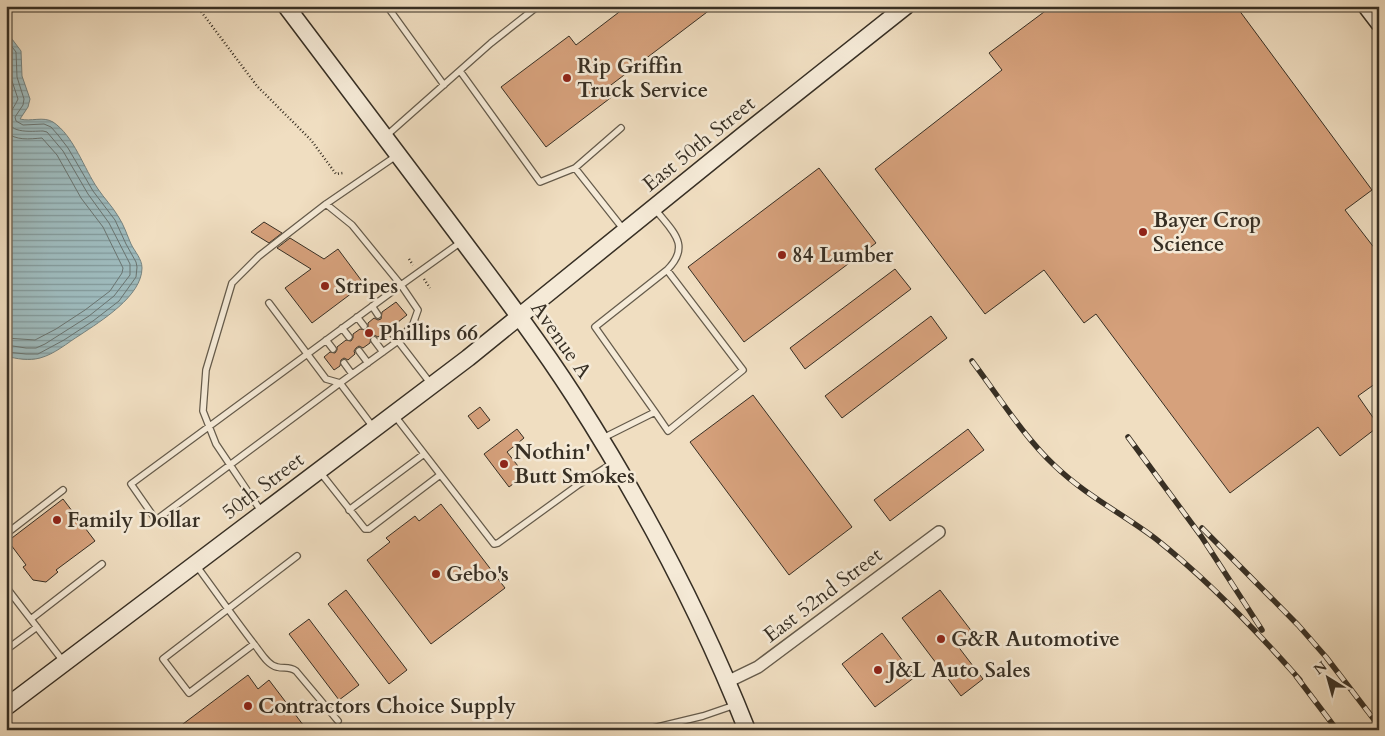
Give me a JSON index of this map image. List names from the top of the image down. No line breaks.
{"streets":{"main road":["East 50th Street","Avenue A","50th Street"],"street":["East 52nd Street"]},"crossings":[["East 50th Street","Avenue A"],["East 50th Street","50th Street"],["Avenue A","50th Street"],["Avenue A","East 52nd Street"]],"places":["Rip Griffin Truck Service","Bayer Crop Science","84 Lumber","Stripes","Phillips 66","Nothin' Butt Smokes","Family Dollar","Gebo's","G&R Automotive","J&L Auto Sales","Contractors Choice Supply"],"north":"top left"}
